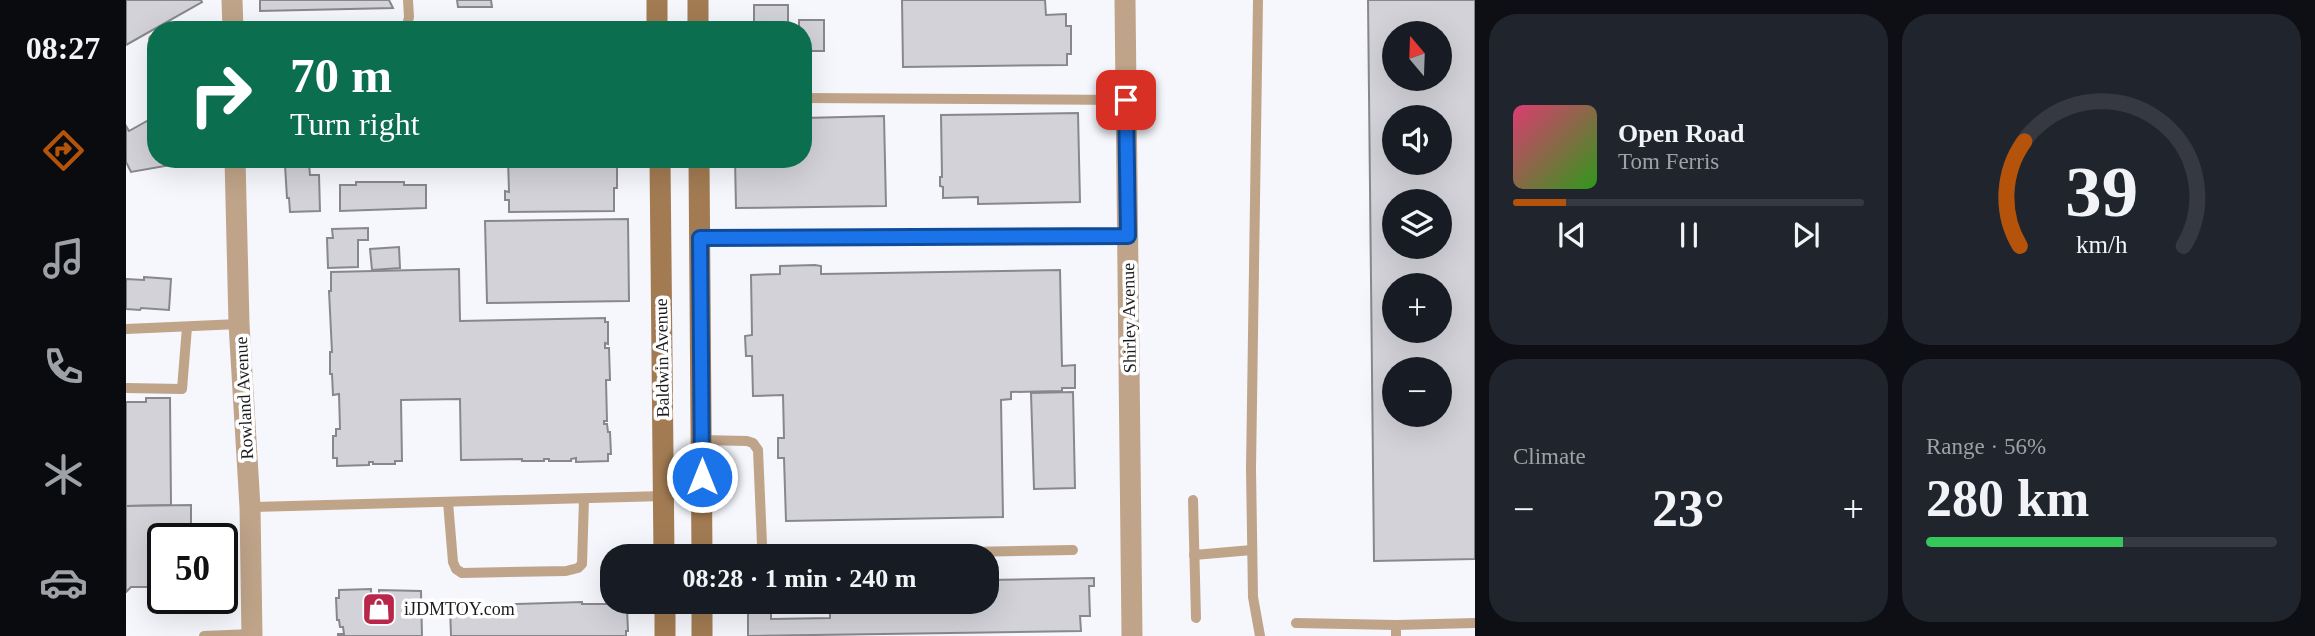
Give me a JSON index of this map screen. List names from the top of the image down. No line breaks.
{"streets":{"main road":["Baldwin Avenue"],"street":["Shirley Avenue","Rowland Avenue"]},"places":{"shop":["iJDMTOY.com"]},"north":"top","page":{"tabs":"08:27","map_buttons":["+","−"],"turn":["70 m","Turn right"],"song":["Open Road","Tom Ferris"],"tile":["Climate",["Range · 56%","280 km"]],"heat":["−","23°","+"],"limit":"50","trip":"08:28 · 1 min · 240 m","gauge":["39","km/h"]}}
